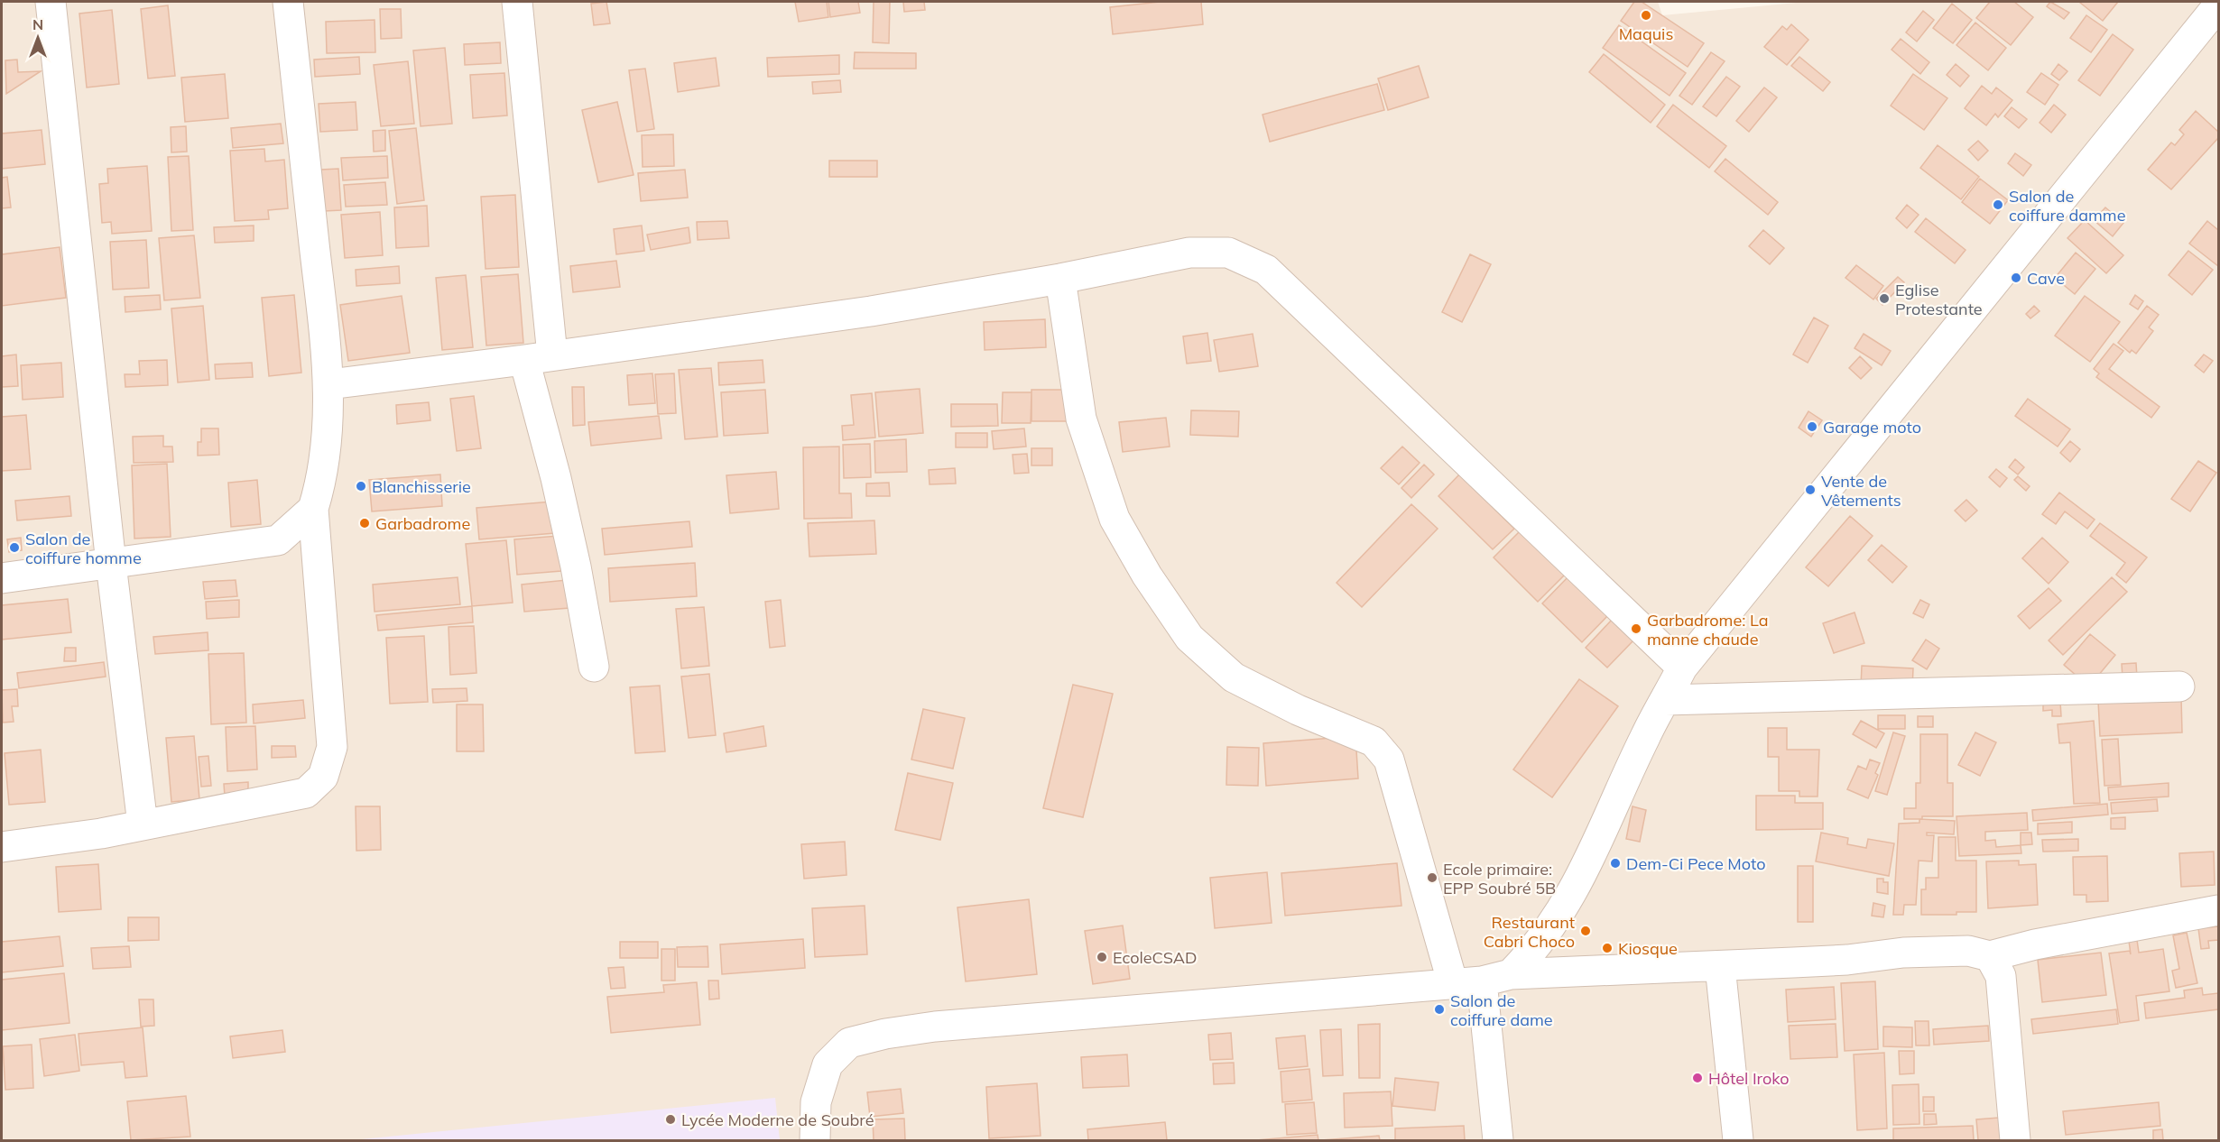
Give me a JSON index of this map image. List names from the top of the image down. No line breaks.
{"places":["Maquis","Salon de coiffure damme","Cave","Eglise Protestante","Garage moto","Blanchisserie","Vente de Vêtements","Garbadrome","Salon de coiffure homme","Garbadrome: La manne chaude","Dem-Ci Pece Moto","Ecole primaire: EPP Soubré 5B","Restaurant Cabri Choco","Kiosque","EcoleCSAD","Salon de coiffure dame","Hôtel Iroko","Lycée Moderne de Soubré"],"north":"top"}
